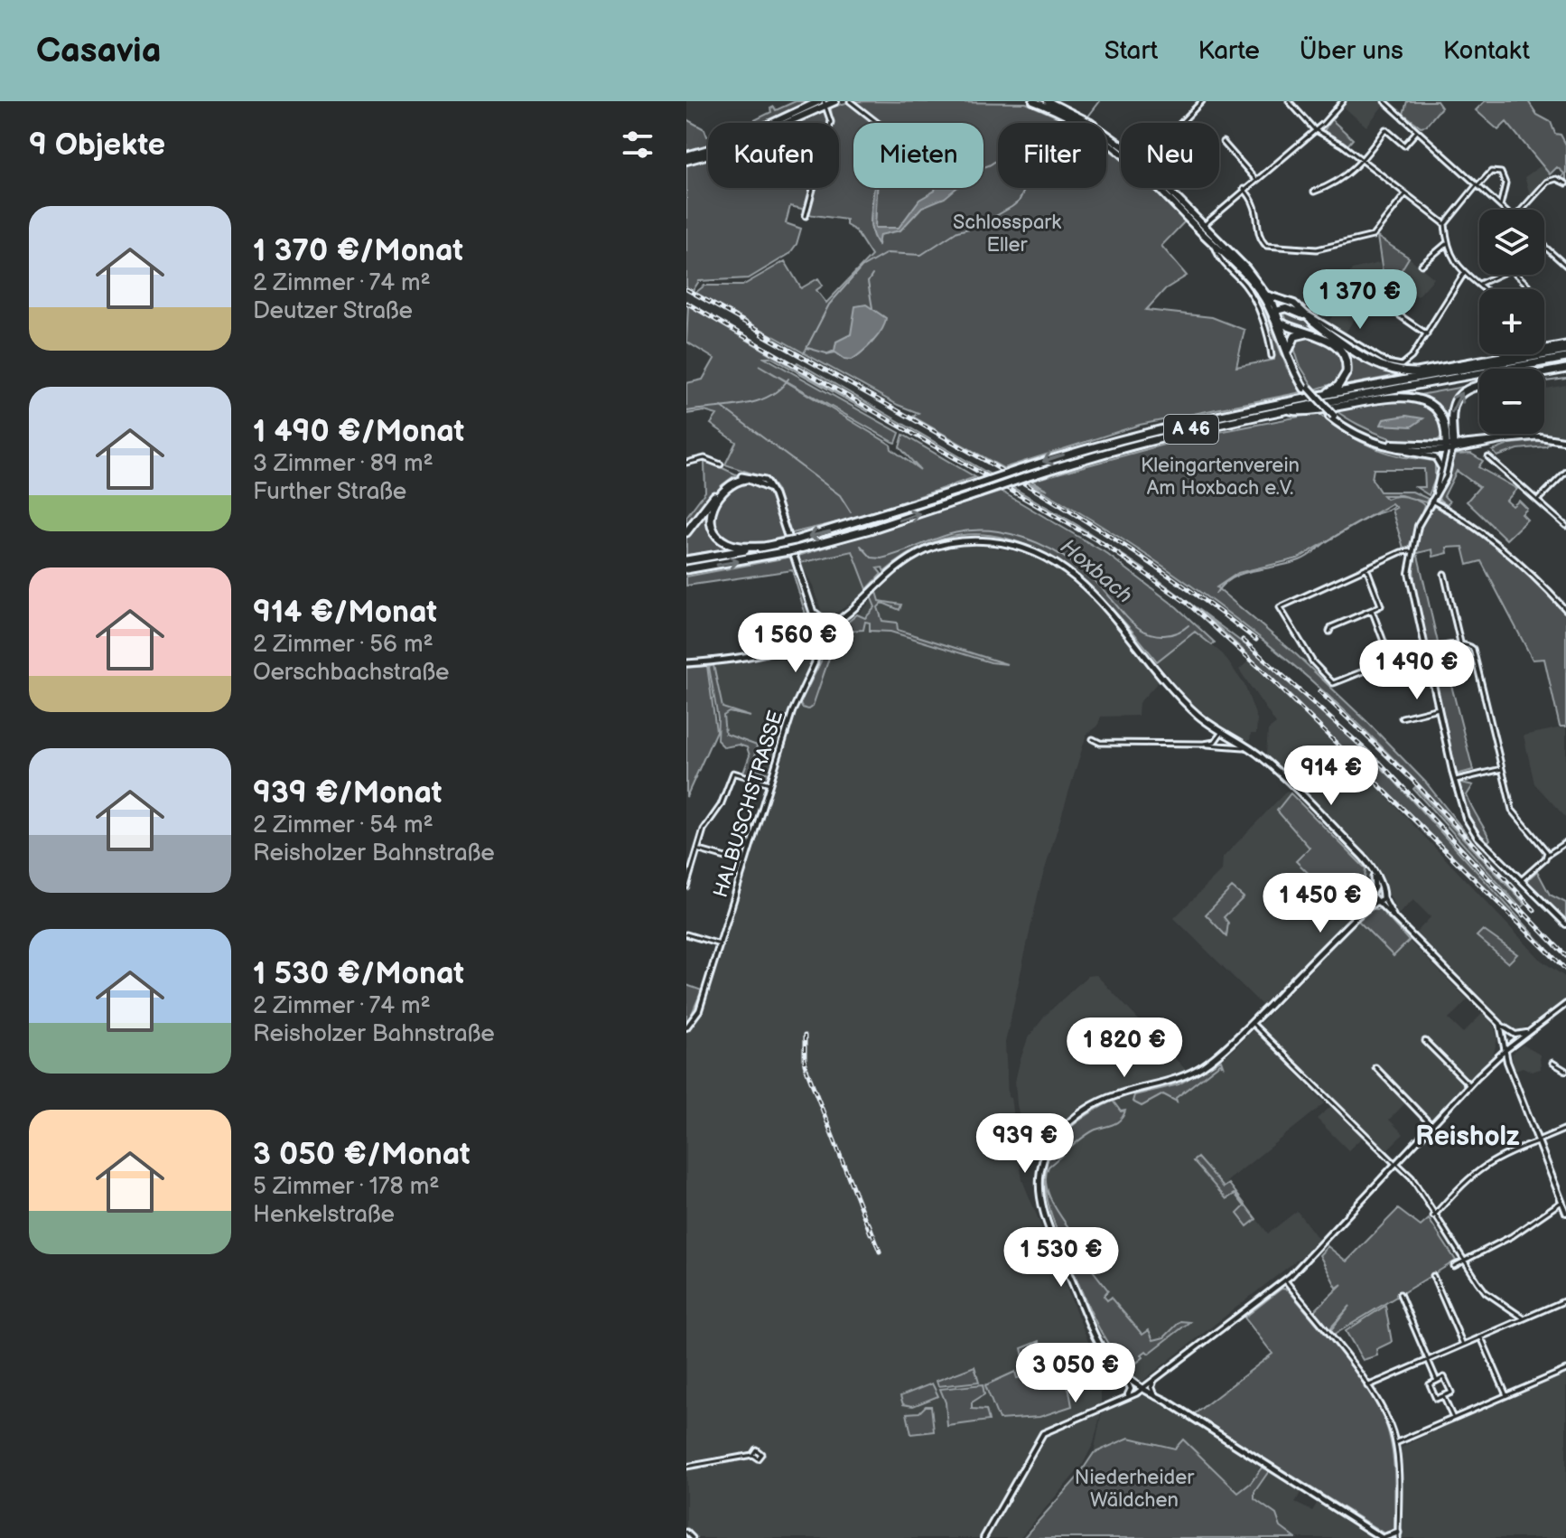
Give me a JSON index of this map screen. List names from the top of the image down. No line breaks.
{"streets":{"highway":["A 46"],"street":["HALBUSCHSTRASSE"]},"districts":["Reisholz"],"water":["Hoxbach"],"parks":["Schlosspark Eller","Kleingartenverein Am Hoxbach e.V.","Niederheider Wäldchen"],"page":{"header":"Casavia","nav":["Start","Karte","Über uns","Kontakt"],"heading":"9 Objekte","chip":["Kaufen","Mieten","Filter","Neu"],"list":[{"name":"1 370 €/Monat","note":"2 Zimmer · 74 m² · Deutzer Straße"},{"name":"1 490 €/Monat","note":"3 Zimmer · 89 m² · Further Straße"},{"name":"914 €/Monat","note":"2 Zimmer · 56 m² · Oerschbachstraße"},{"name":"939 €/Monat","note":"2 Zimmer · 54 m² · Reisholzer Bahnstraße"},{"name":"1 530 €/Monat","note":"2 Zimmer · 74 m² · Reisholzer Bahnstraße"},{"name":"3 050 €/Monat","note":"5 Zimmer · 178 m² · Henkelstraße"}],"map_buttons":["+","−"],"price":["1 370 €","1 560 €","1 490 €","914 €","1 450 €","1 820 €","939 €","1 530 €","3 050 €"]}}
